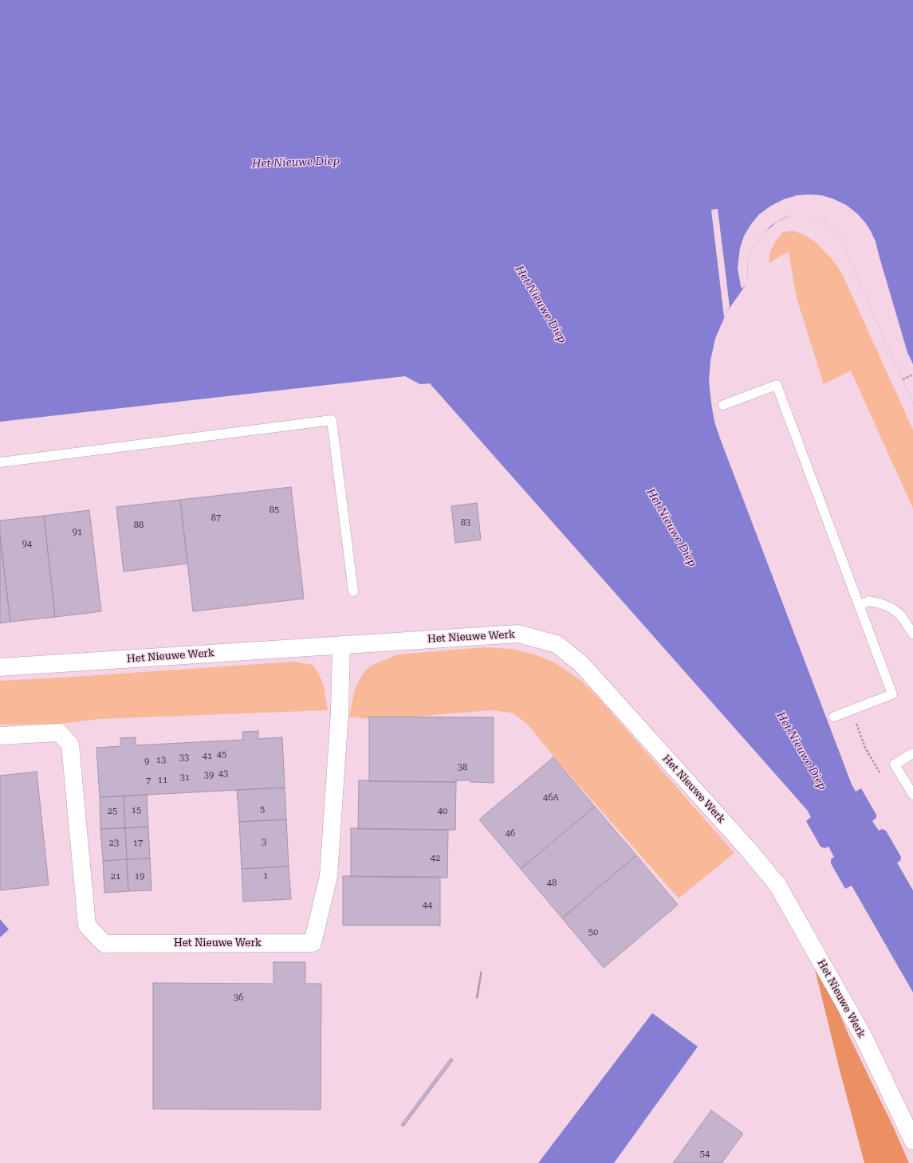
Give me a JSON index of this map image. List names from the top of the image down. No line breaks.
{"streets":{"street":["Het Nieuwe Werk"]},"water":["Het Nieuwe Diep"],"house_numbers":["85","87","83","88","91","94","45","41","33","13","9","38","43","39","31","11","7","46A","5","15","25","40","46","3","23","17","42","1","21","19","48","44","50","36","54"]}
